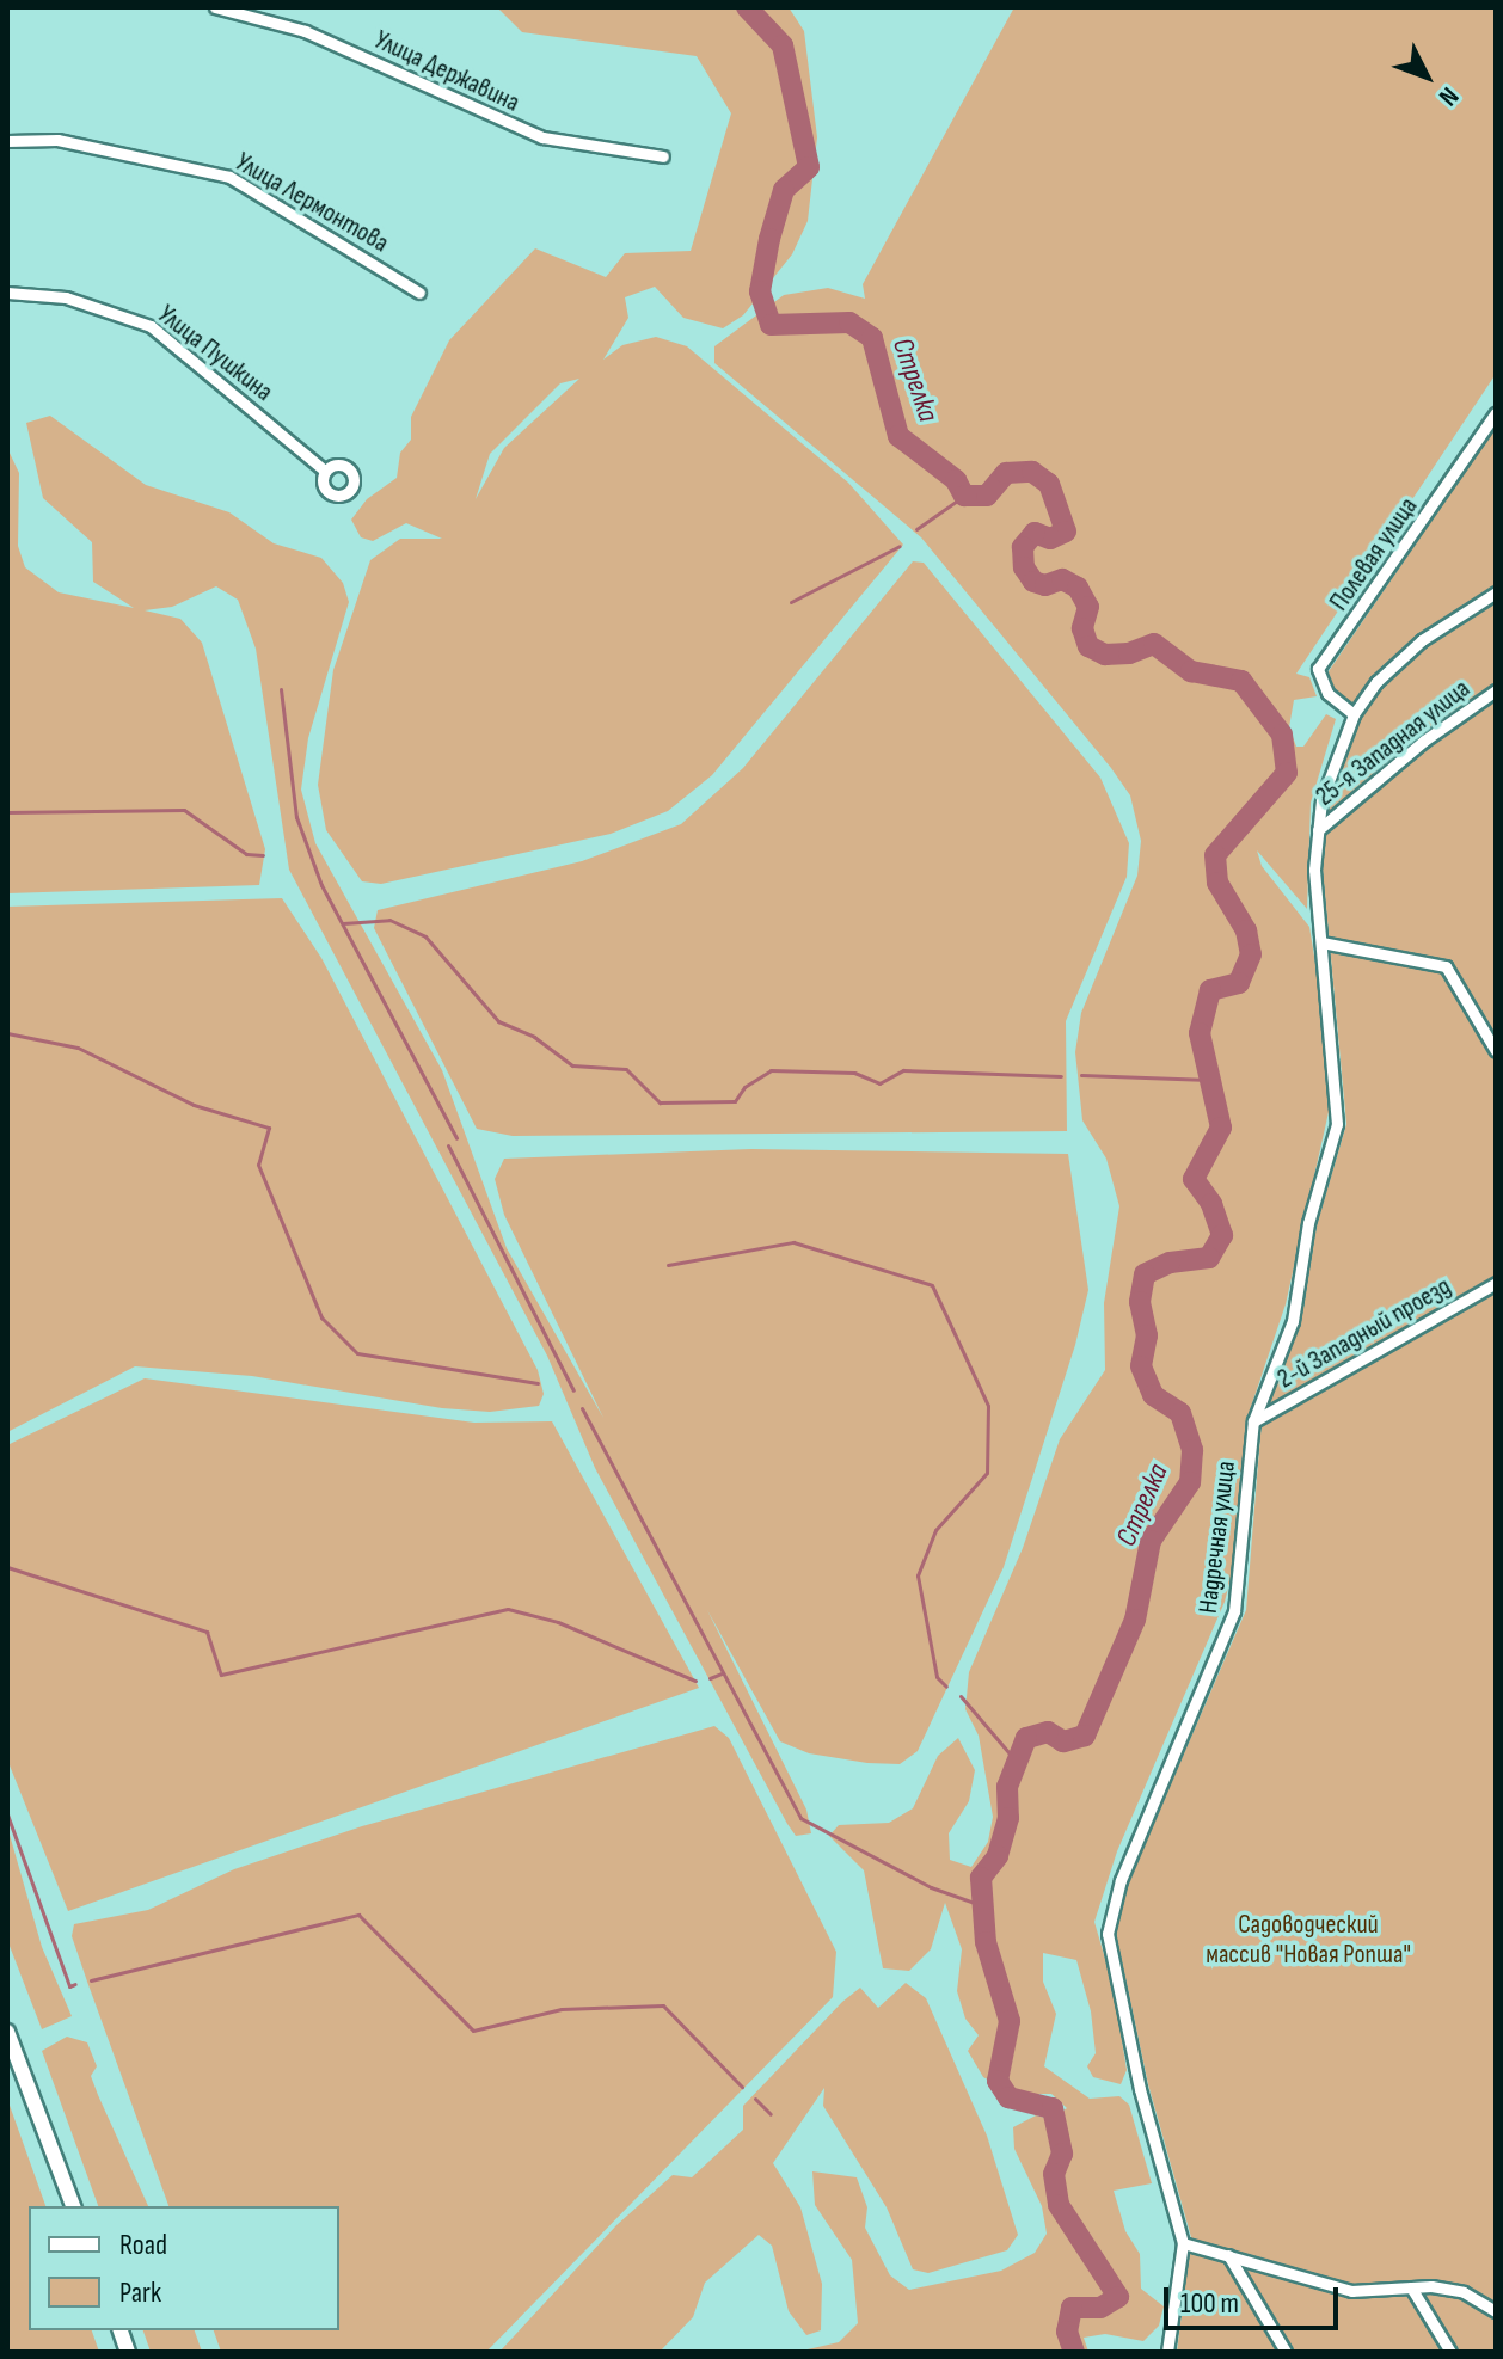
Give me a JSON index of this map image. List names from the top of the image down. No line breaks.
{"streets":{"street":["Улица Державина","Улица Лермонтова","Улица Пушкина","Полевая улица","25-я Западная улица","2-й Западный проезд","Надречная улица"]},"crossings":[["Полевая улица","Надречная улица"],["25-я Западная улица","Надречная улица"],["2-й Западный проезд","Надречная улица"]],"water":["Стрелка"],"parks":["Садоводческий массив \"Новая Ропша\""],"legend":["Road","Park"],"scale_bar":"100 m","north":"bottom right"}
